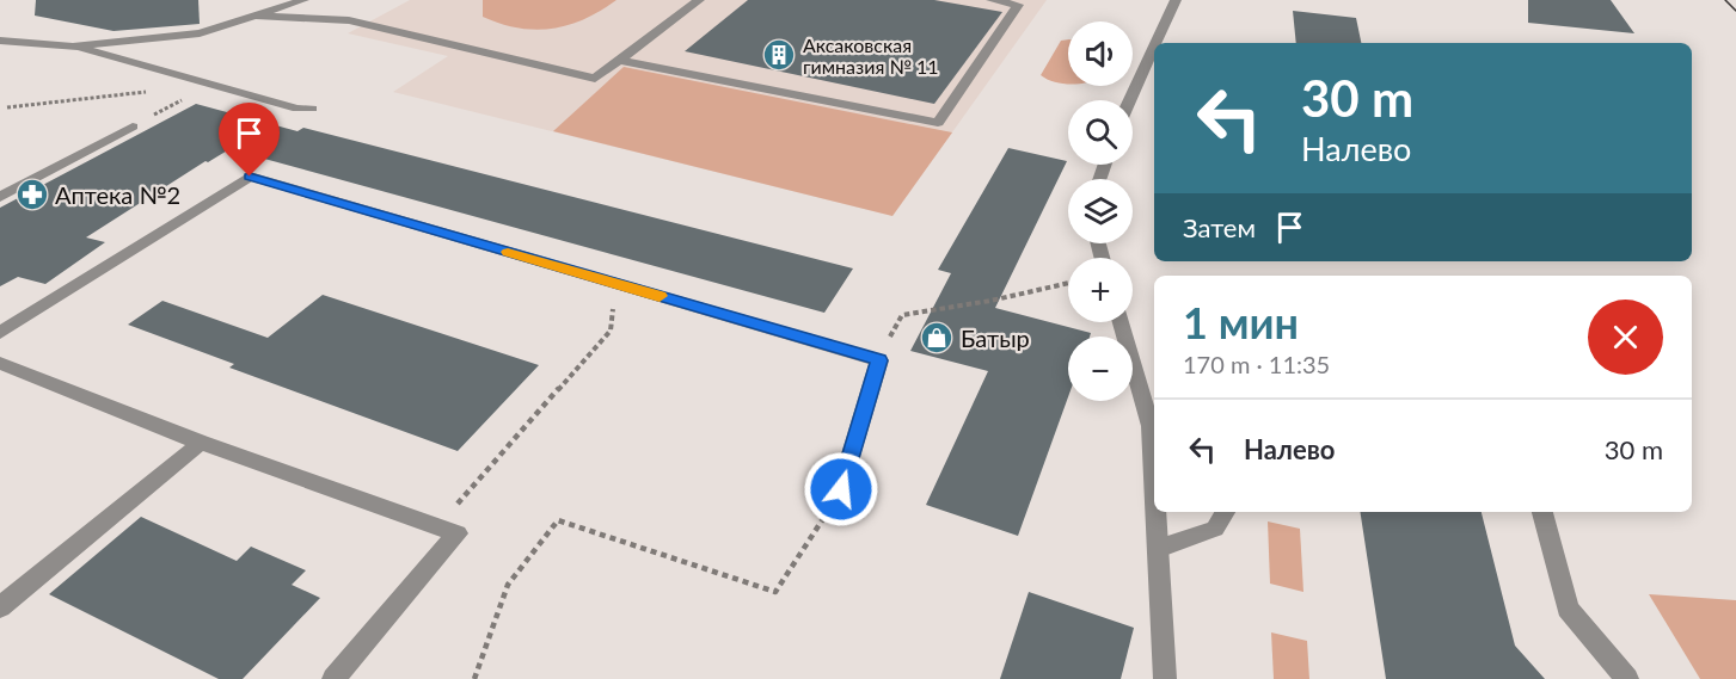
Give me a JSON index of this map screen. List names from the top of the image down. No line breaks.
{"places":{"building":["Аксаковская гимназия № 11"],"pharmacy":["Аптека №2"],"shop":["Батыр"]},"page":{"map_buttons":["+","−"],"turn":["30 m","Налево"],"then":"Затем","heading":["1 мин","170 m · 11:35"],"list":[{"name":"Налево","value":"30 m"}]}}
